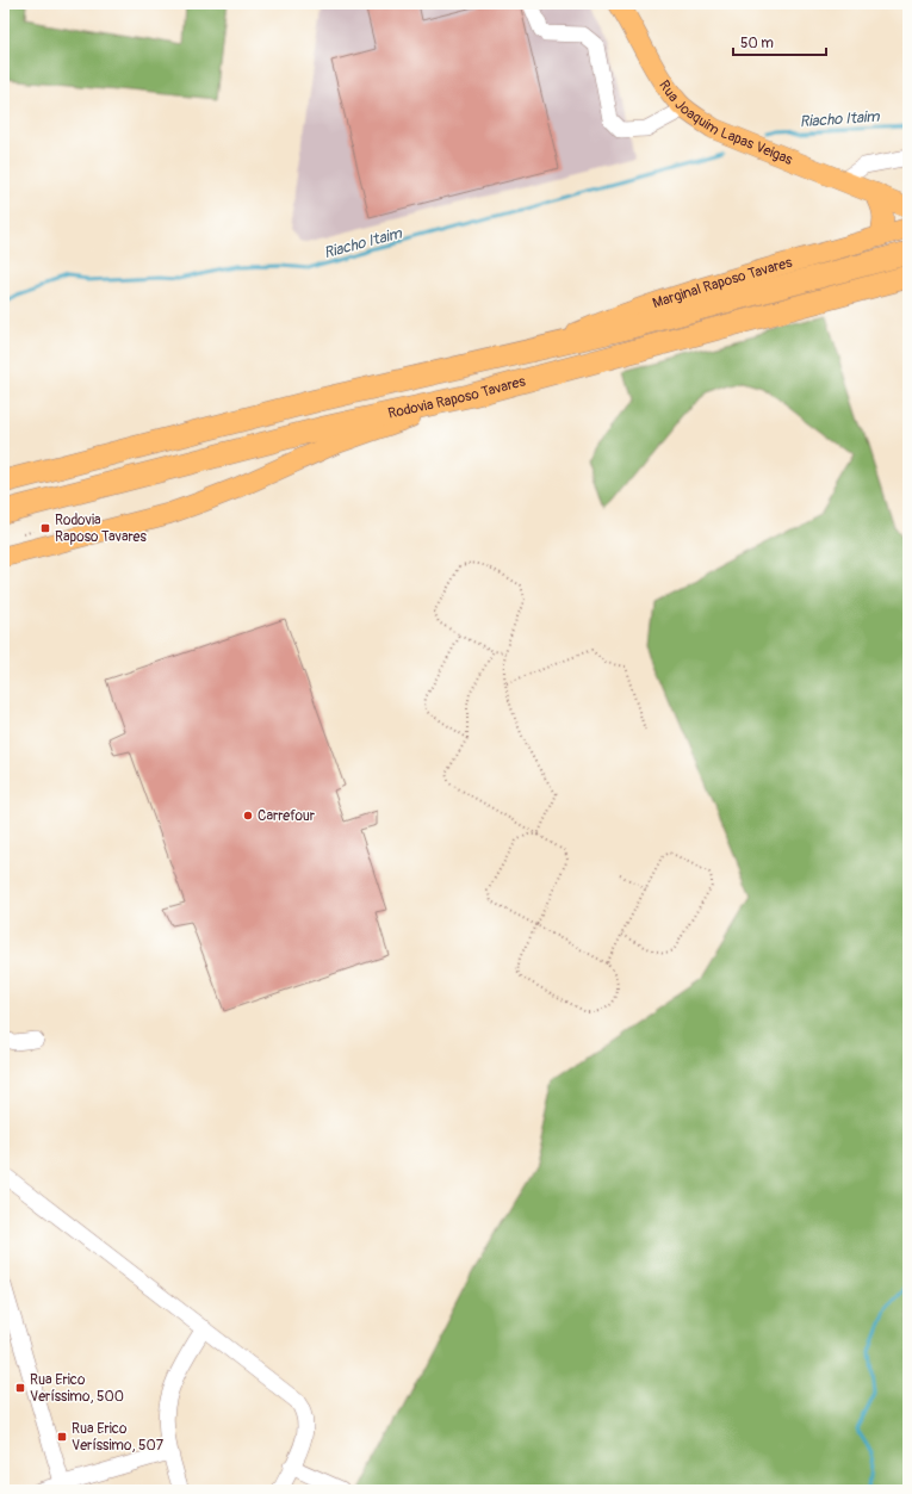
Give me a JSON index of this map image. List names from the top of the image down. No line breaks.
{"streets":{"highway":["Rodovia Raposo Tavares"],"main road":["Rua Joaquim Lapas Veigas","Marginal Raposo Tavares"]},"crossings":[["Marginal Raposo Tavares","Rodovia Raposo Tavares"]],"water":["Riacho Itaim"],"places":{"transit":["Rodovia Raposo Tavares","Rua Erico Veríssimo, 500","Rua Erico Veríssimo, 507"],"other":["Carrefour"]},"scale_bar":"50 m"}
